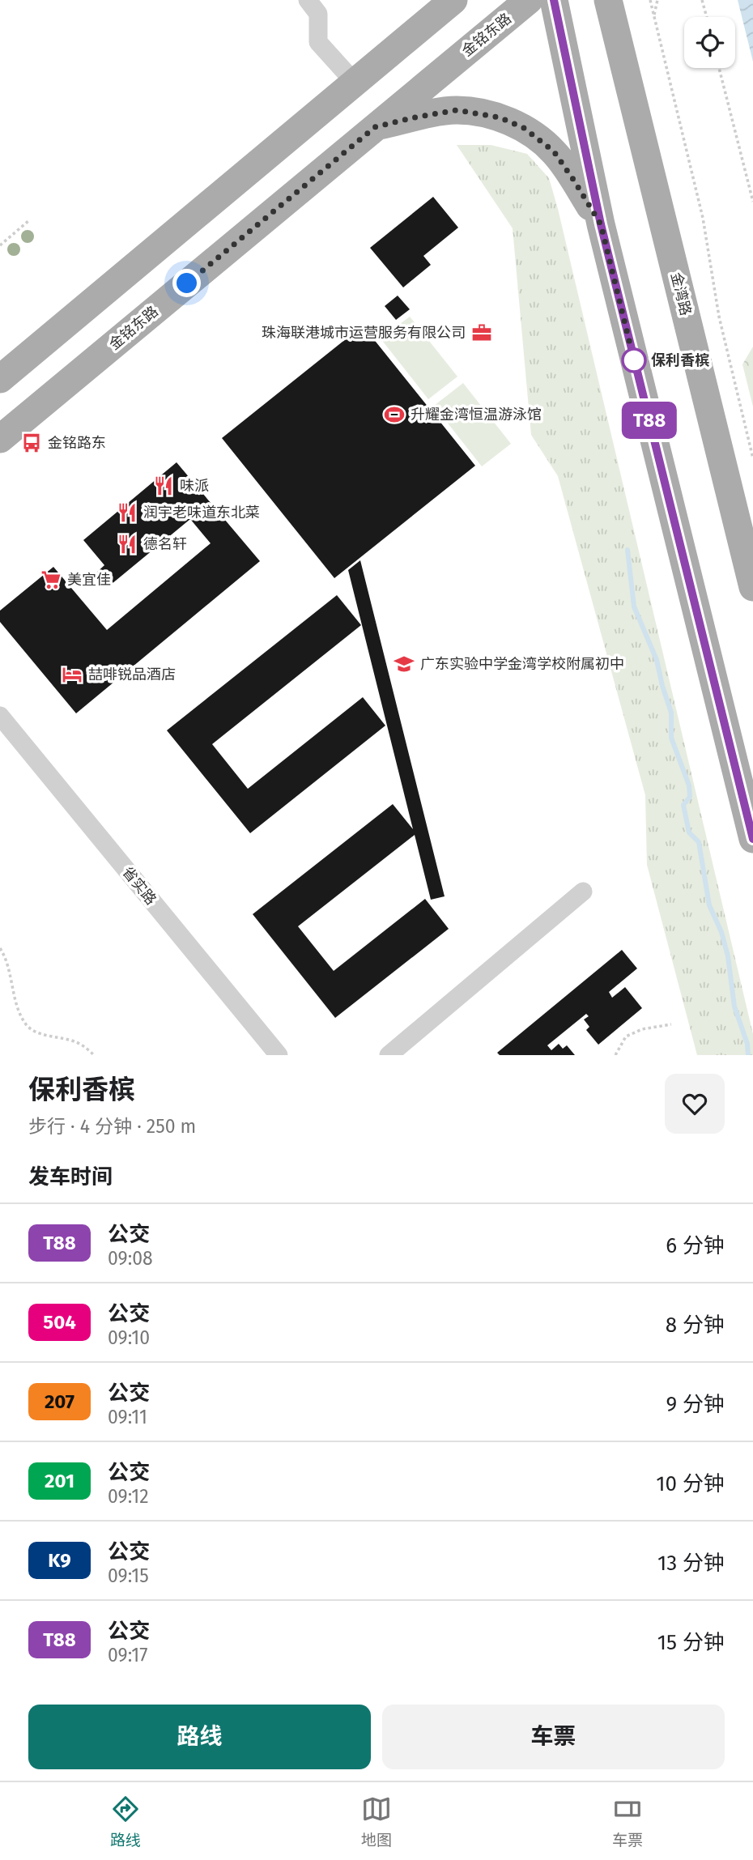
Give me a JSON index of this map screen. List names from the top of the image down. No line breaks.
{"streets":{"main road":["金铭东路","金湾路"],"street":["省实路"]},"places":{"office":["珠海联港城市运营服务有限公司"],"other":["保利香槟"],"sports":["升耀金湾恒温游泳馆"],"bus stop":["金铭路东"],"restaurant":["味派","润宇老味道东北菜","德名轩"],"supermarket":["美宜佳"],"school or university":["广东实验中学金湾学校附属初中"],"hotel":["喆啡锐品酒店"]},"lines":["bus line T88"],"page":{"on_map":"T88","heading":[["保利香槟","步行 · 4 分钟 · 250 m"],"发车时间"],"list":[{"mark":"T88","name":"公交","note":"09:08","value":"6 分钟"},{"mark":"504","name":"公交","note":"09:10","value":"8 分钟"},{"mark":"207","name":"公交","note":"09:11","value":"9 分钟"},{"mark":"201","name":"公交","note":"09:12","value":"10 分钟"},{"mark":"K9","name":"公交","note":"09:15","value":"13 分钟"},{"mark":"T88","name":"公交","note":"09:17","value":"15 分钟"}],"buttons":["路线","车票"],"tabs":["路线","地图","车票"]}}
